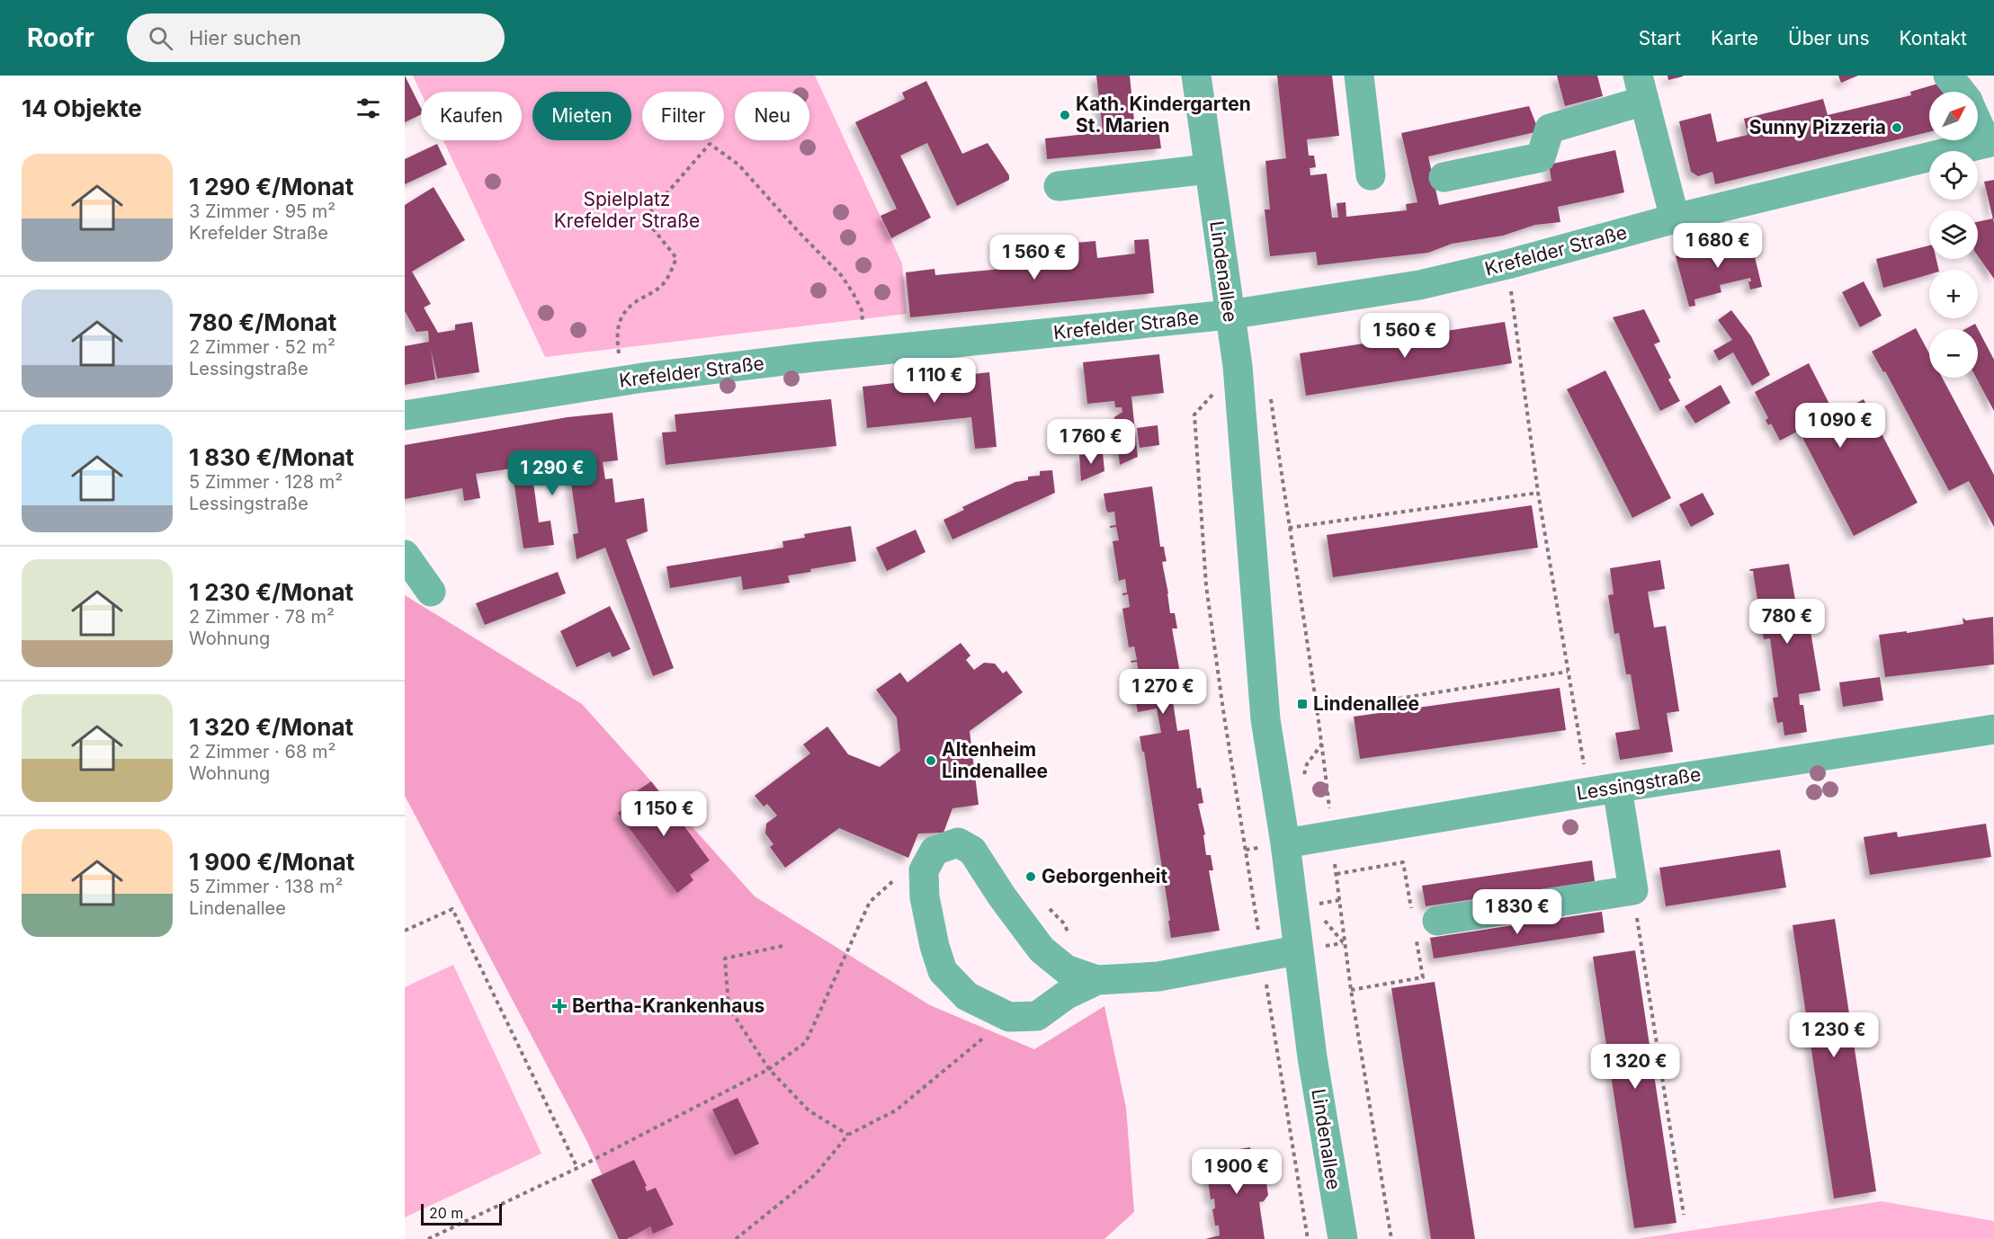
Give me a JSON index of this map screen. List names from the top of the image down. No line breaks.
{"streets":{"street":["Krefelder Straße","Lindenallee","Lessingstraße"]},"crossings":[["Krefelder Straße","Lindenallee"],["Lindenallee","Lessingstraße"]],"parks":["Spielplatz Krefelder Straße"],"places":{"other":["Kath. Kindergarten St. Marien","Sunny Pizzeria","Altenheim Lindenallee","Geborgenheit"],"transit":["Lindenallee"],"health":["Bertha-Krankenhaus"]},"scale_bar":"20 m","north":"top right","page":{"header":"Roofr","search":"Hier suchen","nav":["Start","Karte","Über uns","Kontakt"],"heading":"14 Objekte","map_buttons":["+","−"],"chip":["Kaufen","Mieten","Filter","Neu"],"list":[{"name":"1 290 €/Monat","note":"3 Zimmer · 95 m² · Krefelder Straße"},{"name":"780 €/Monat","note":"2 Zimmer · 52 m² · Lessingstraße"},{"name":"1 830 €/Monat","note":"5 Zimmer · 128 m² · Lessingstraße"},{"name":"1 230 €/Monat","note":"2 Zimmer · 78 m² · Wohnung"},{"name":"1 320 €/Monat","note":"2 Zimmer · 68 m² · Wohnung"},{"name":"1 900 €/Monat","note":"5 Zimmer · 138 m² · Lindenallee"}],"price":["1 680 €","1 560 €","1 560 €","1 110 €","1 090 €","1 760 €","1 290 €","780 €","1 270 €","1 150 €","1 830 €","1 230 €","1 320 €","1 900 €"],"scale":"20 m"}}
